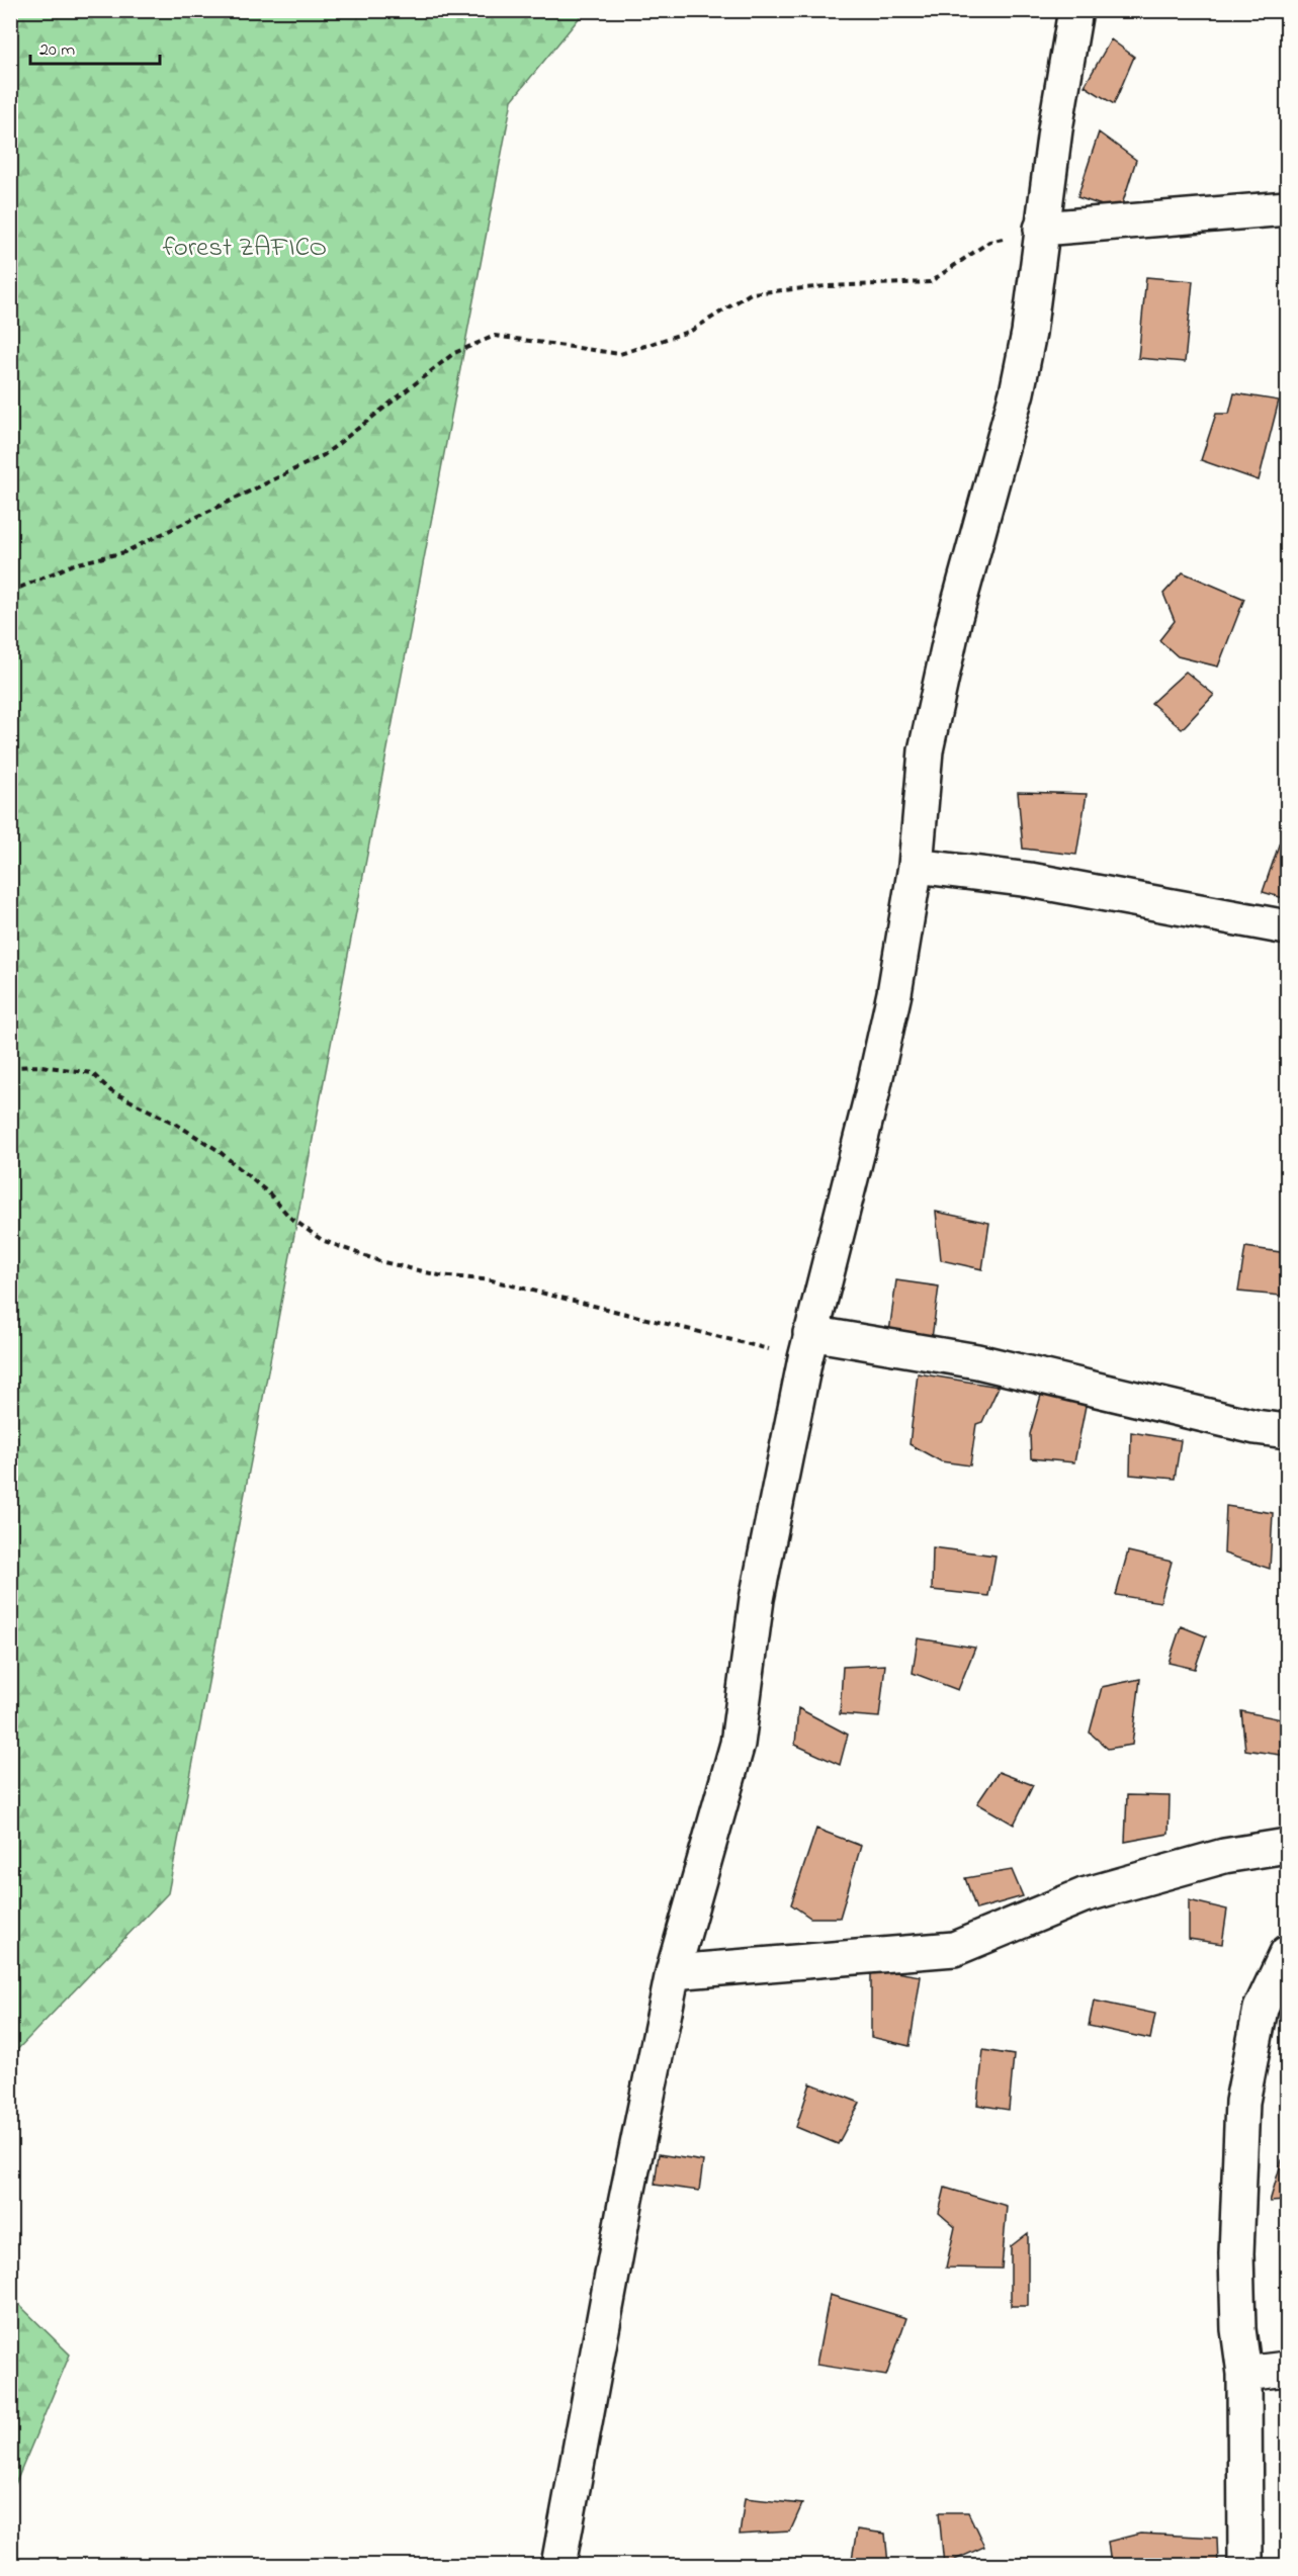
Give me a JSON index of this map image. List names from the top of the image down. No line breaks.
{"parks":["forest ZAFICO"],"scale_bar":"20 m"}
